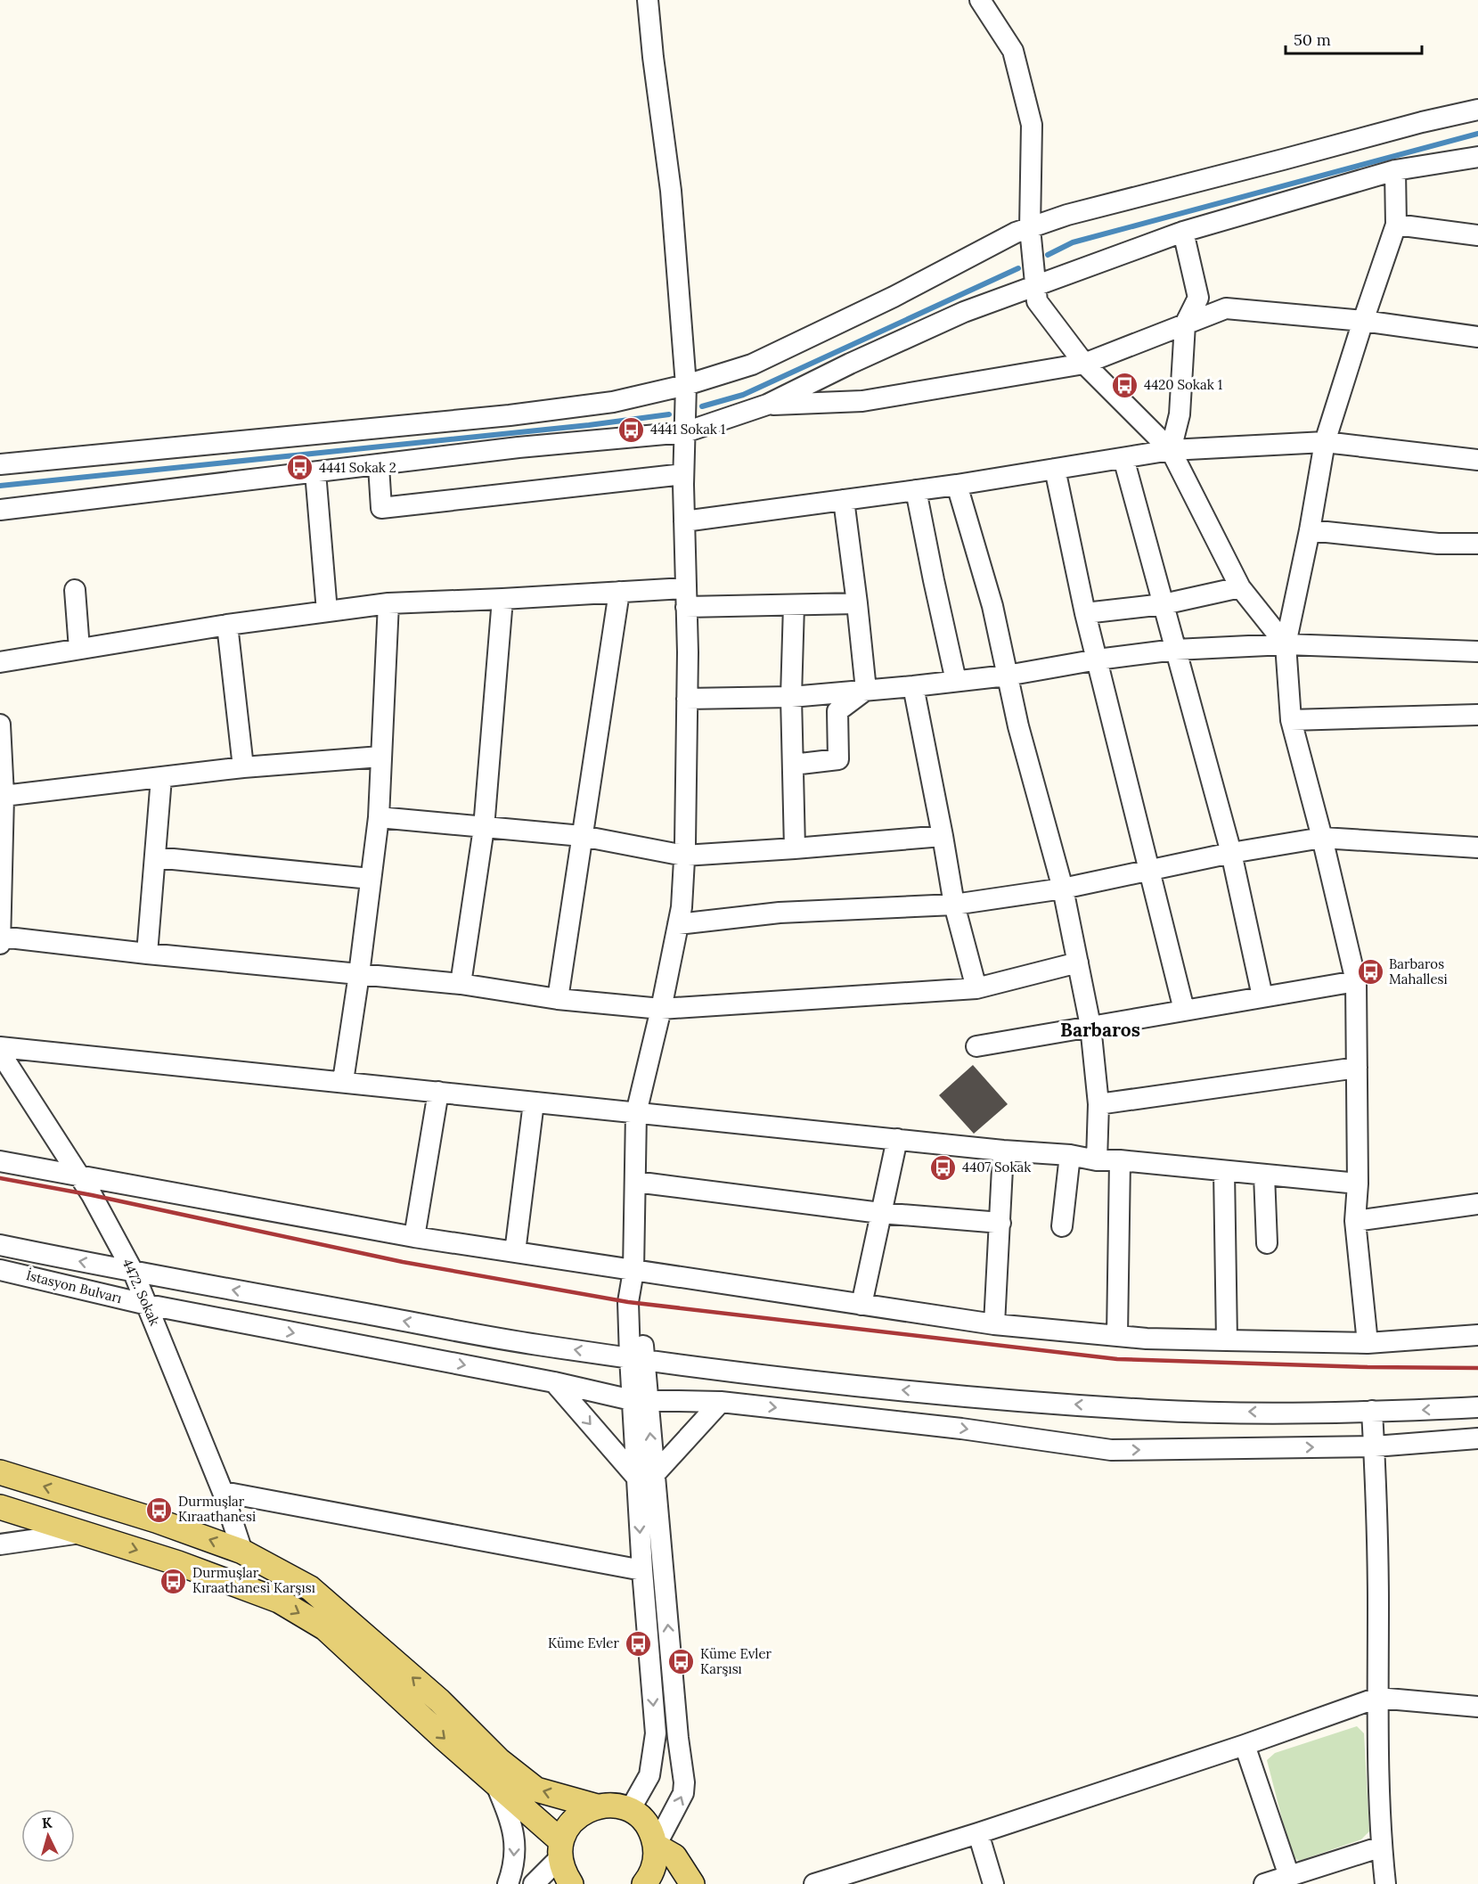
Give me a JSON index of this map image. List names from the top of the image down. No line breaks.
{"streets":{"street":["İstasyon Bulvarı","4472. Sokak"]},"crossings":[["İstasyon Bulvarı","4472. Sokak"]],"districts":["Barbaros"],"places":{"bus stop":["4420 Sokak 1","4441 Sokak 1","4441 Sokak 2","Barbaros Mahallesi","4407 Sokak","Durmuşlar Kıraathanesi","Durmuşlar Kıraathanesi Karşısı","Küme Evler","Küme Evler Karşısı"]},"scale_bar":"50 m","north":"top"}
